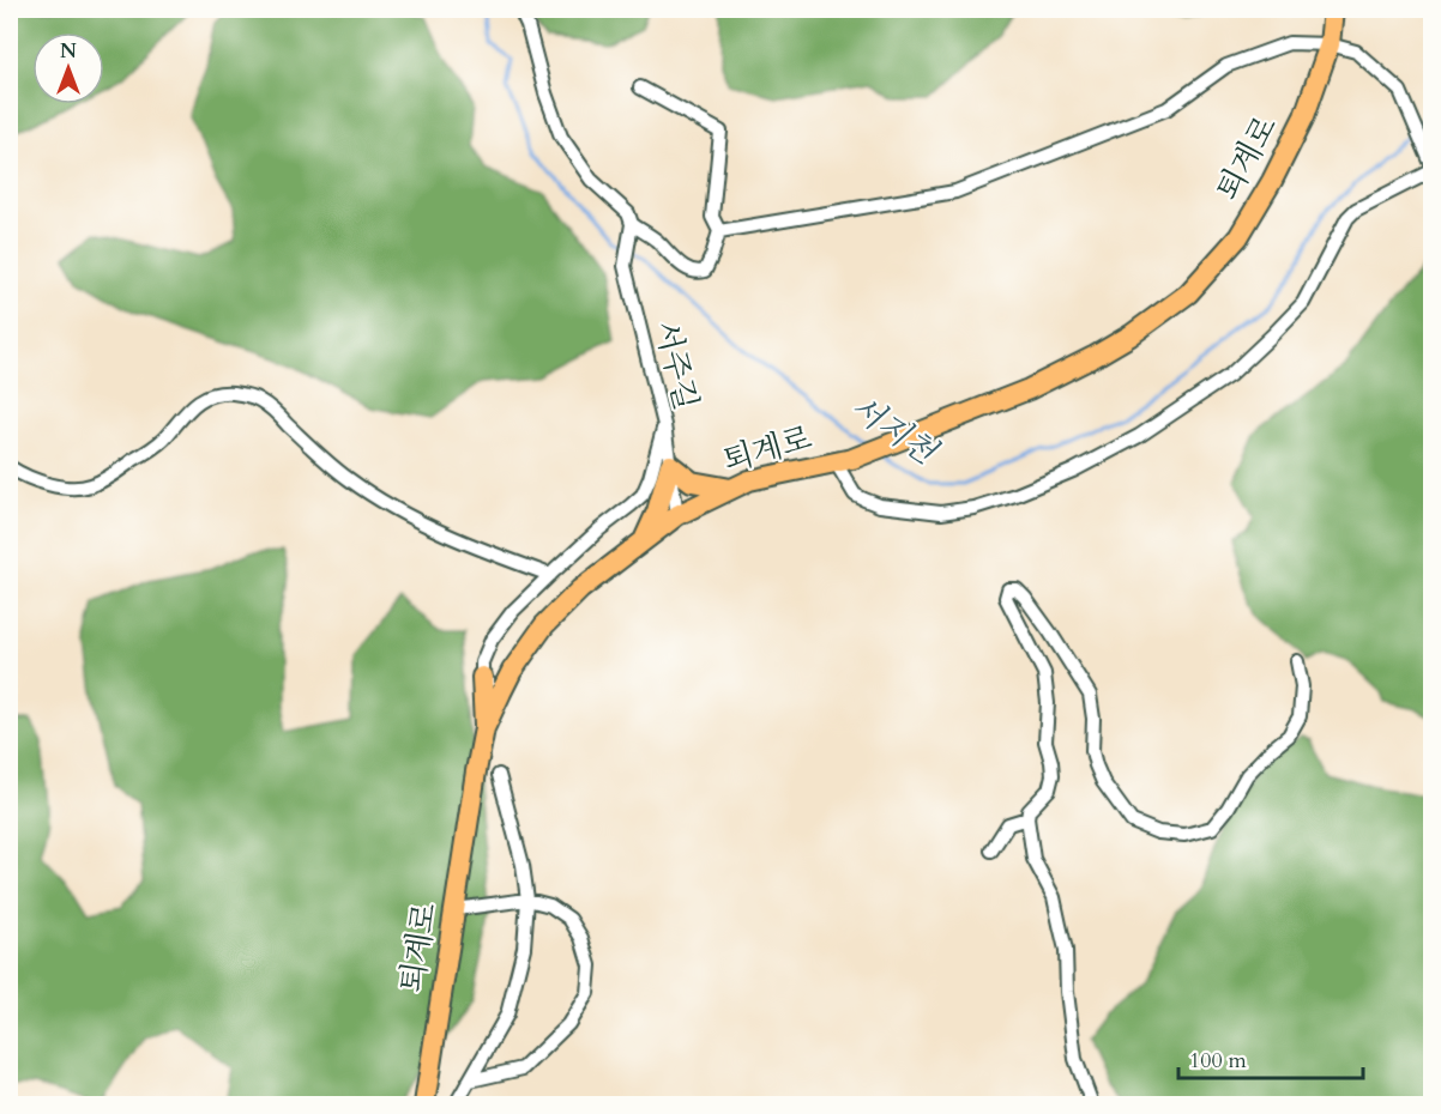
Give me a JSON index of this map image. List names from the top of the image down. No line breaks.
{"streets":{"main road":["퇴계로"],"street":["서주길"]},"crossings":[["퇴계로","서주길"]],"water":["서지천"],"scale_bar":"100 m","north":"top"}
